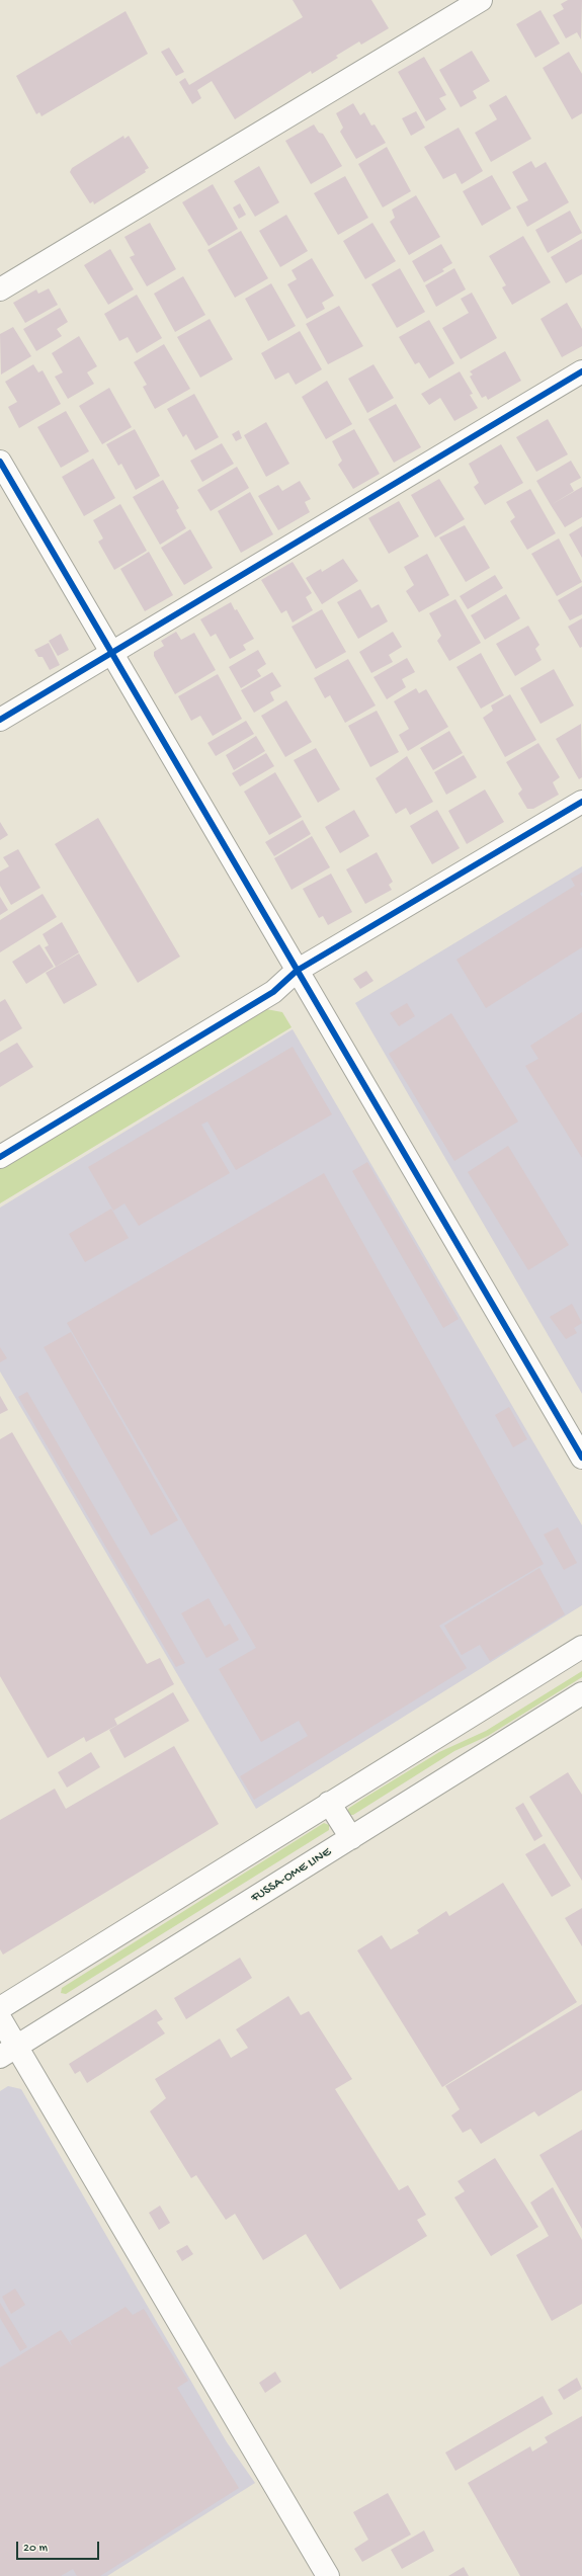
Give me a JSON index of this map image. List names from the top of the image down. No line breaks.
{"streets":{"street":["FUSSA-OME LINE"]},"scale_bar":"20 m"}
